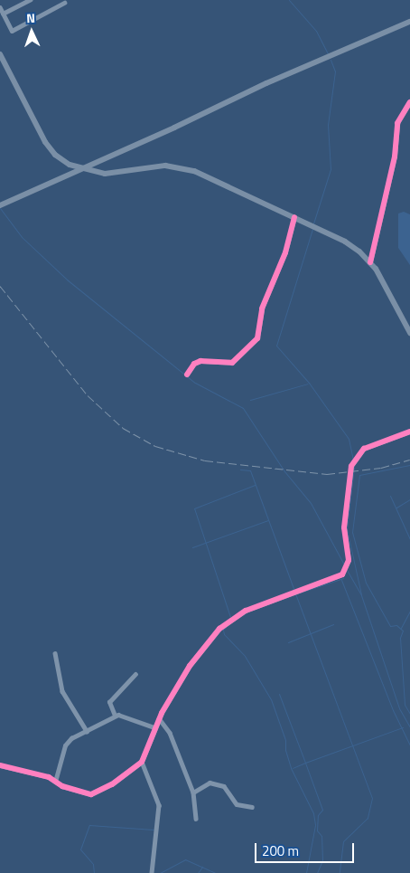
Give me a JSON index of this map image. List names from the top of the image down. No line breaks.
{"scale_bar":"200 m","north":"top"}
